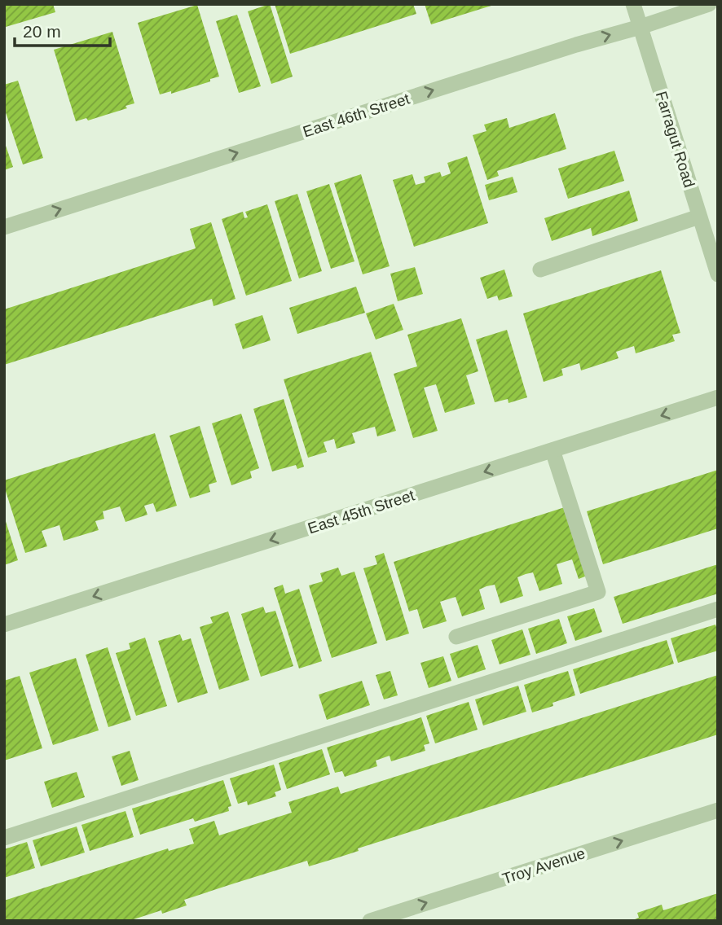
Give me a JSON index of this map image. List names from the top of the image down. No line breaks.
{"streets":{"street":["East 46th Street","Farragut Road","East 45th Street","Troy Avenue"]},"crossings":[["East 46th Street","Farragut Road"]],"one_way":["East 46th Street","East 45th Street","Troy Avenue"],"scale_bar":"20 m"}
